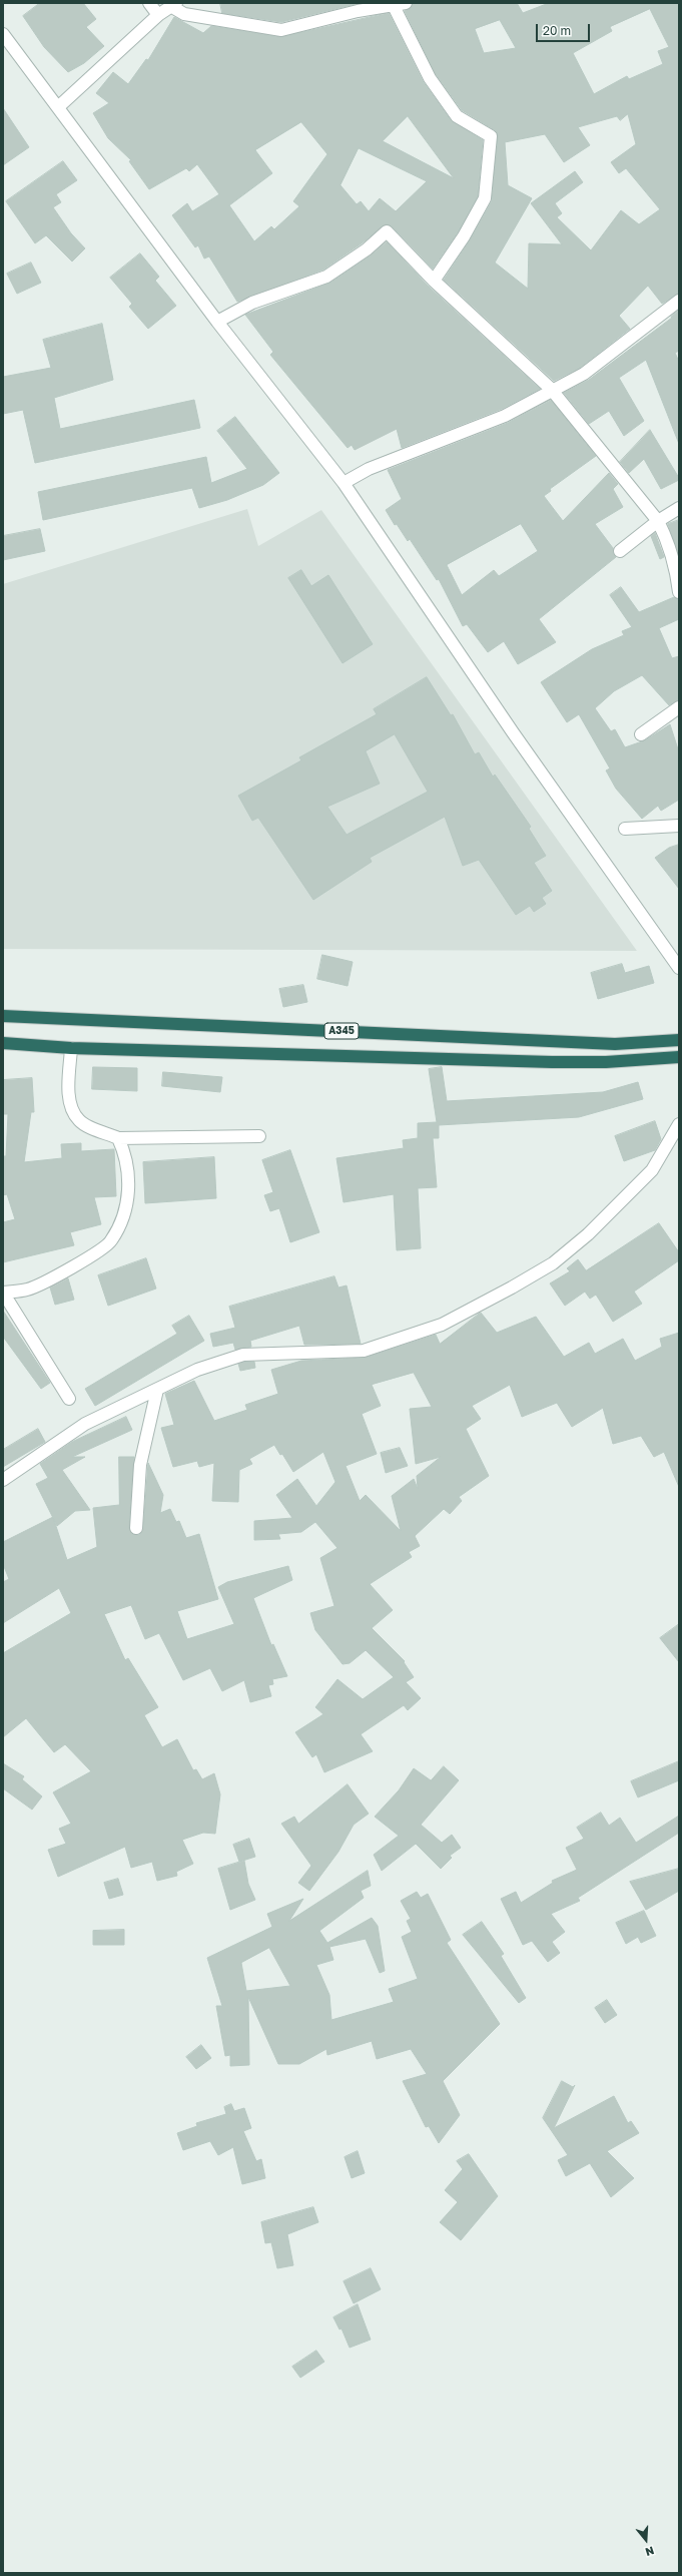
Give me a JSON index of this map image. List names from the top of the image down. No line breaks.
{"streets":{"highway":["A345"]},"scale_bar":"20 m","north":"bottom"}
